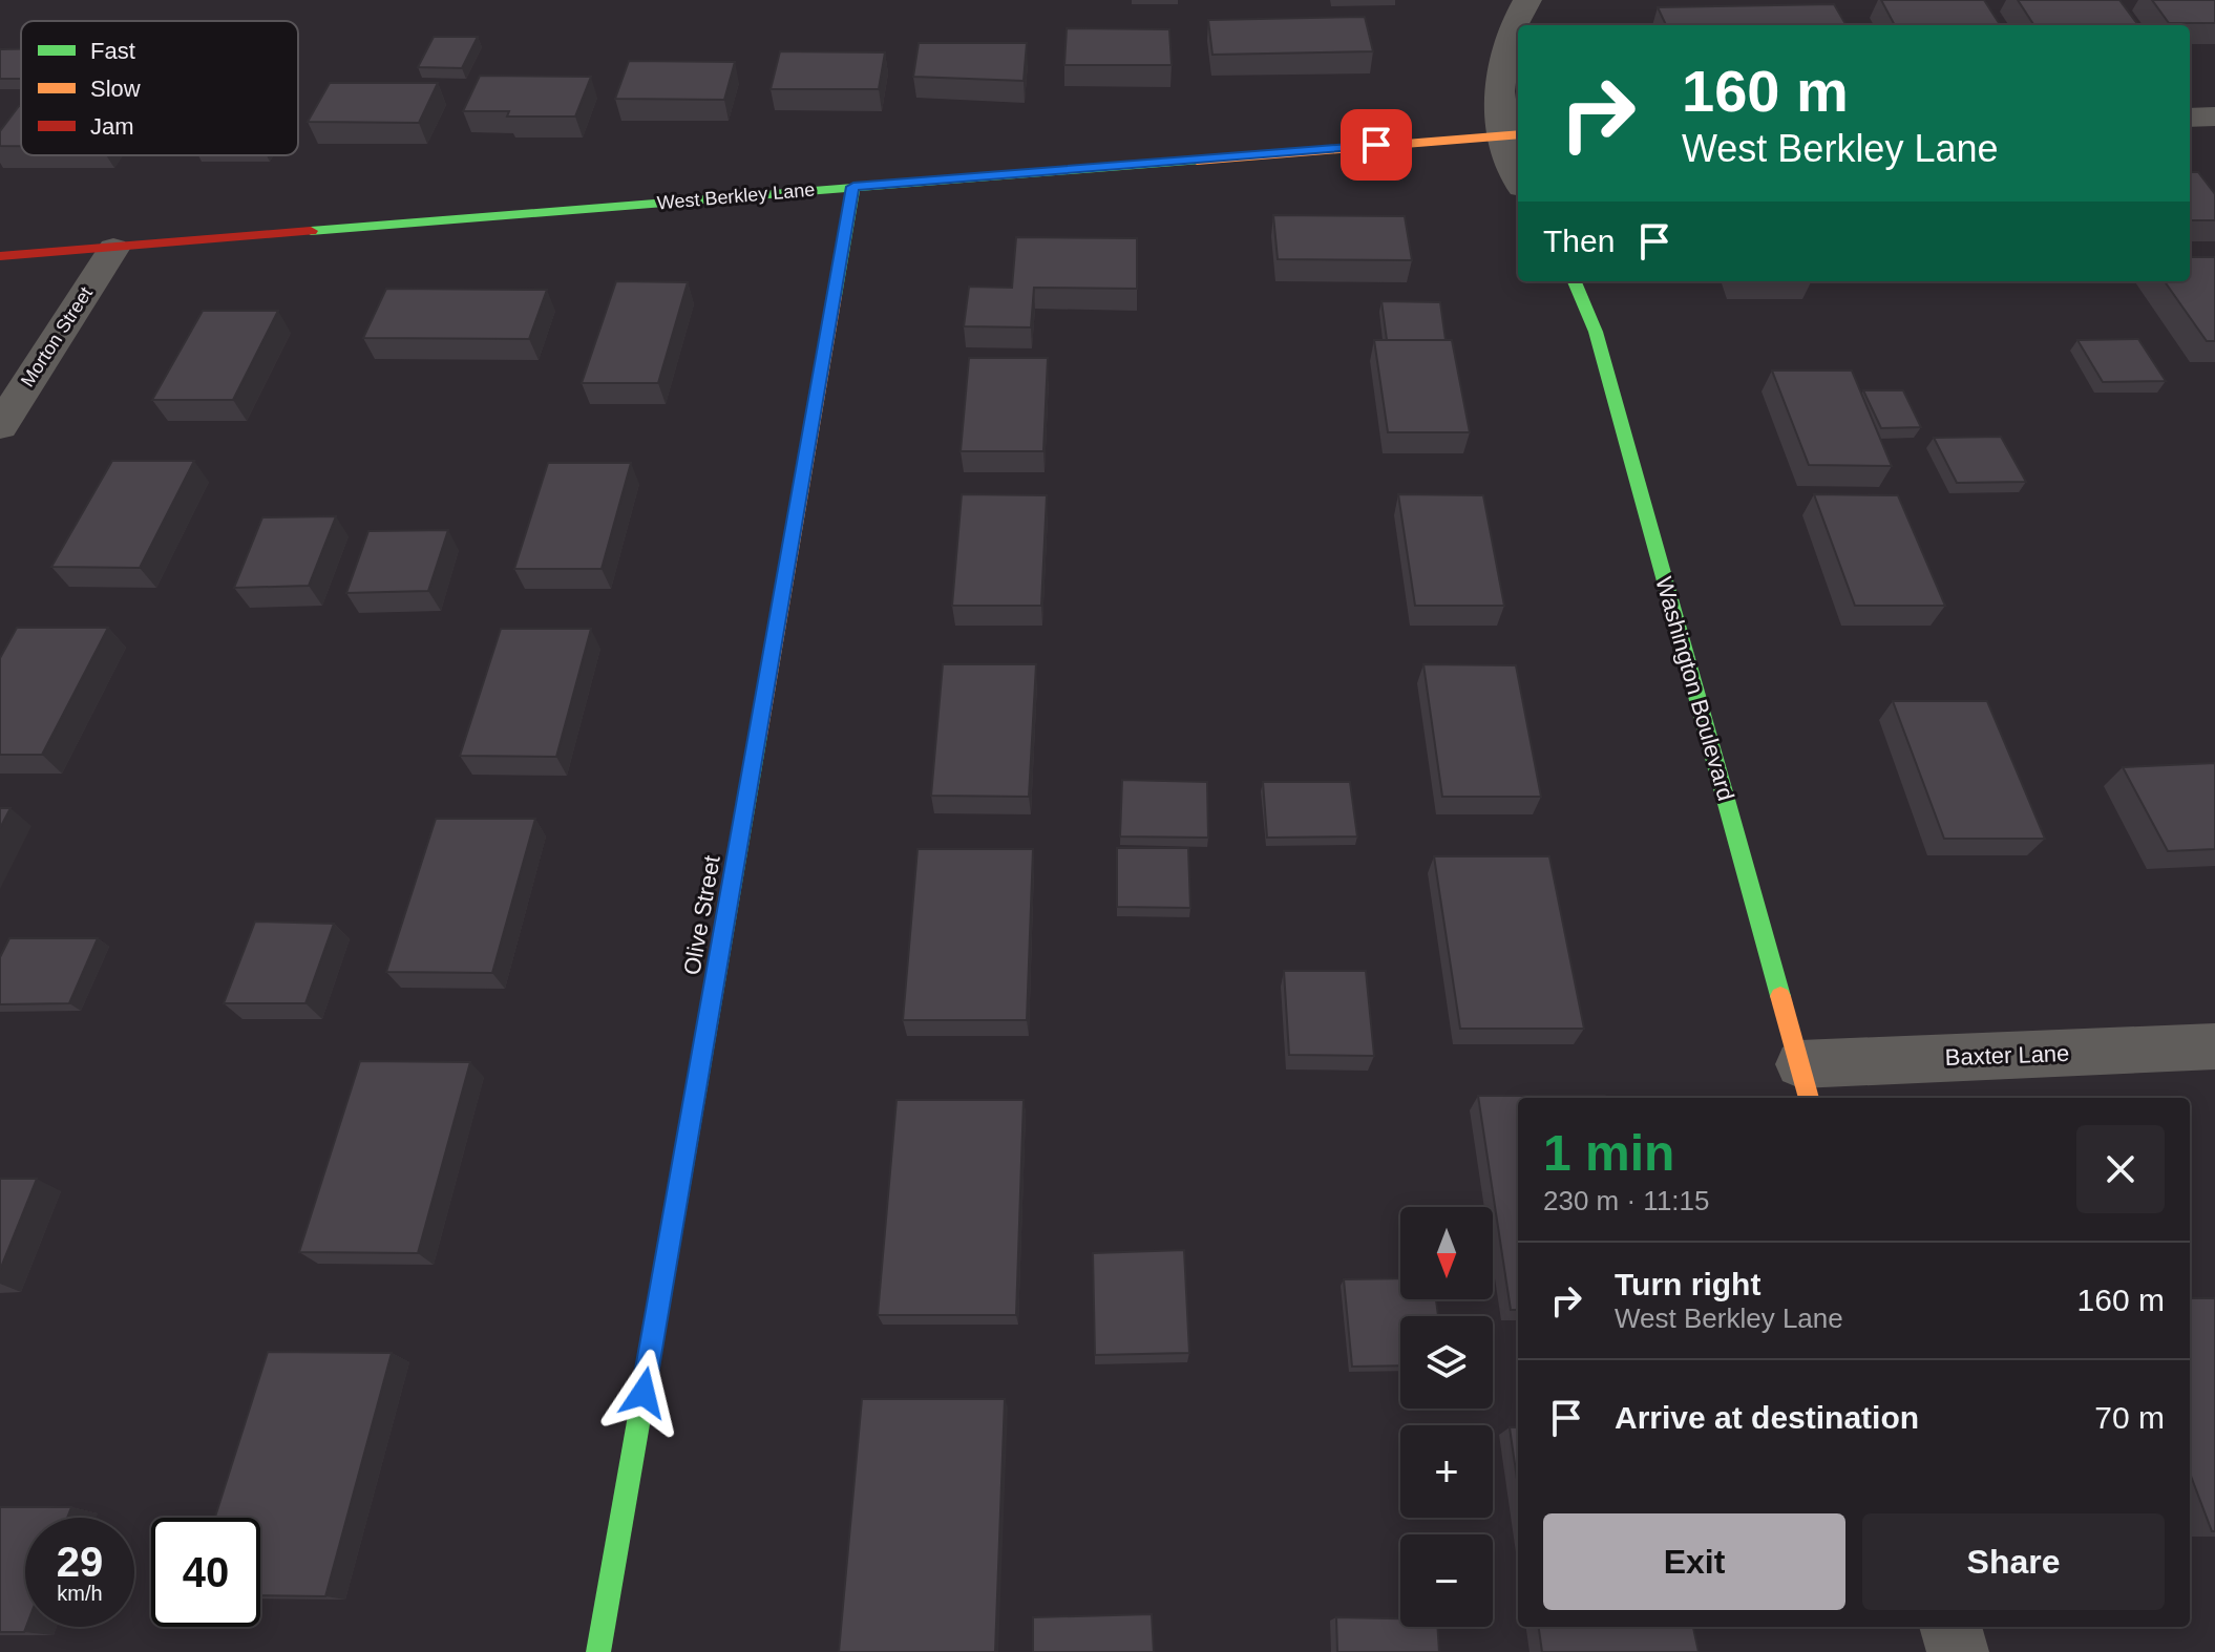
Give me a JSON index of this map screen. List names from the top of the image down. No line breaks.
{"streets":{"street":["West Berkley Lane","Morton Street","Washington Boulevard","Olive Street","Baxter Lane"]},"crossings":[["West Berkley Lane","Morton Street"],["West Berkley Lane","Olive Street"],["Washington Boulevard","Baxter Lane"]],"legend":["Fast","Slow","Jam"],"north":"bottom","page":{"turn":["160 m","West Berkley Lane"],"then":"Then","heading":["1 min","230 m · 11:15"],"map_buttons":["+","−"],"list":[{"name":"Turn right","note":"West Berkley Lane","value":"160 m"},{"name":"Arrive at destination","value":"70 m"}],"buttons":["Exit","Share"],"speed":"29 km/h","limit":"40"}}
